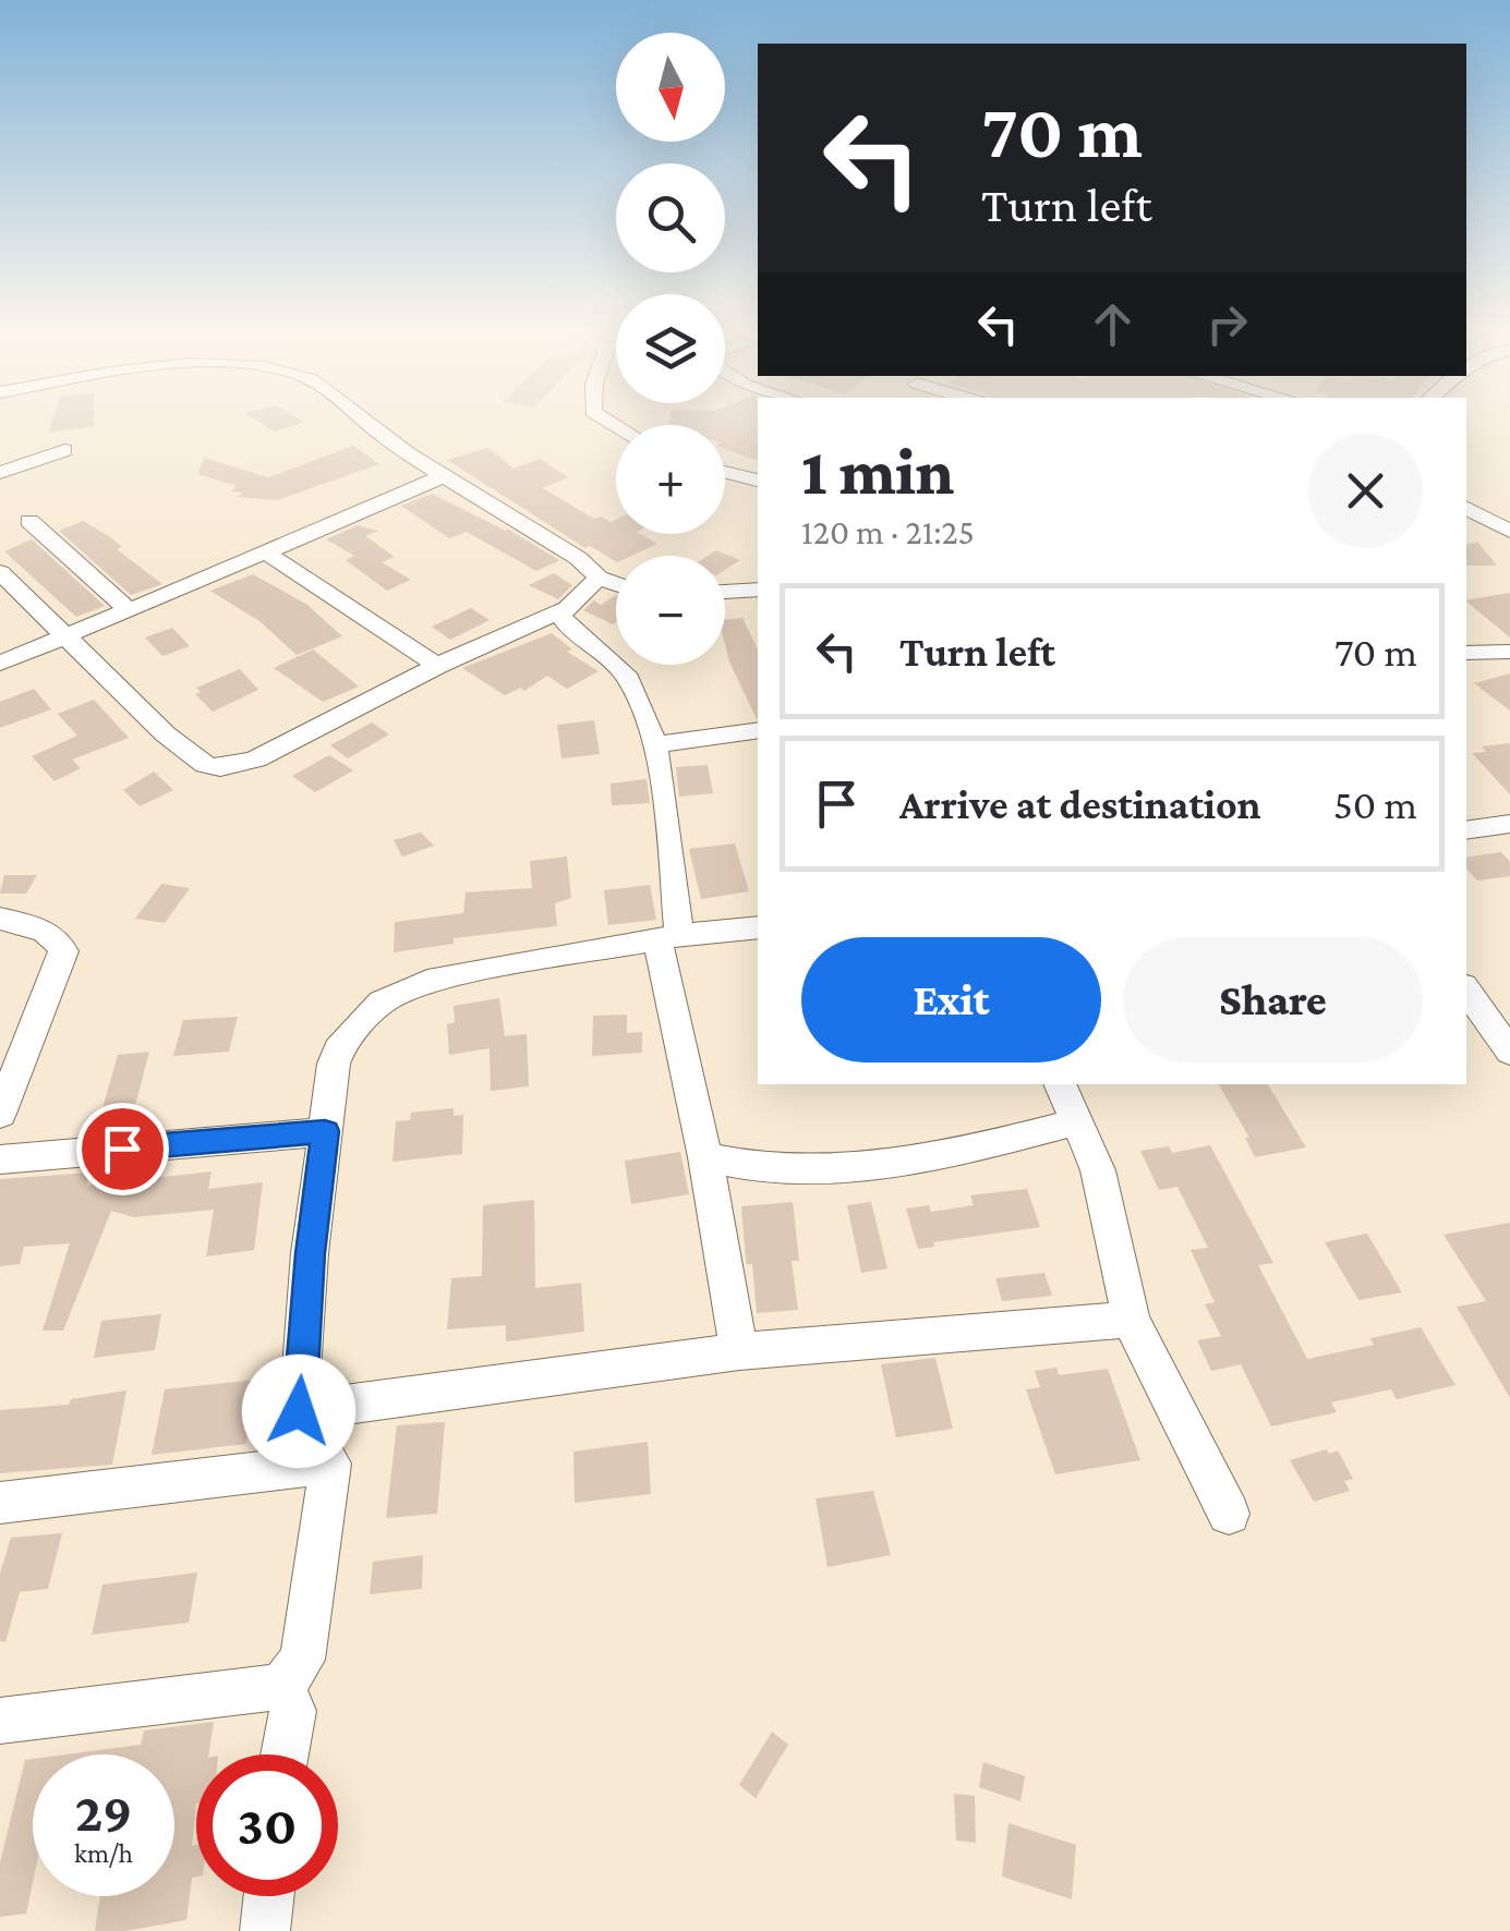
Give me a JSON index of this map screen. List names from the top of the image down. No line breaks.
{"north":"bottom","page":{"map_buttons":["+","−"],"turn":["70 m","Turn left"],"heading":["1 min","120 m · 21:25"],"list":[{"name":"Turn left","value":"70 m"},{"name":"Arrive at destination","value":"50 m"}],"buttons":["Exit","Share"],"speed":"29 km/h","limit":"30"}}
